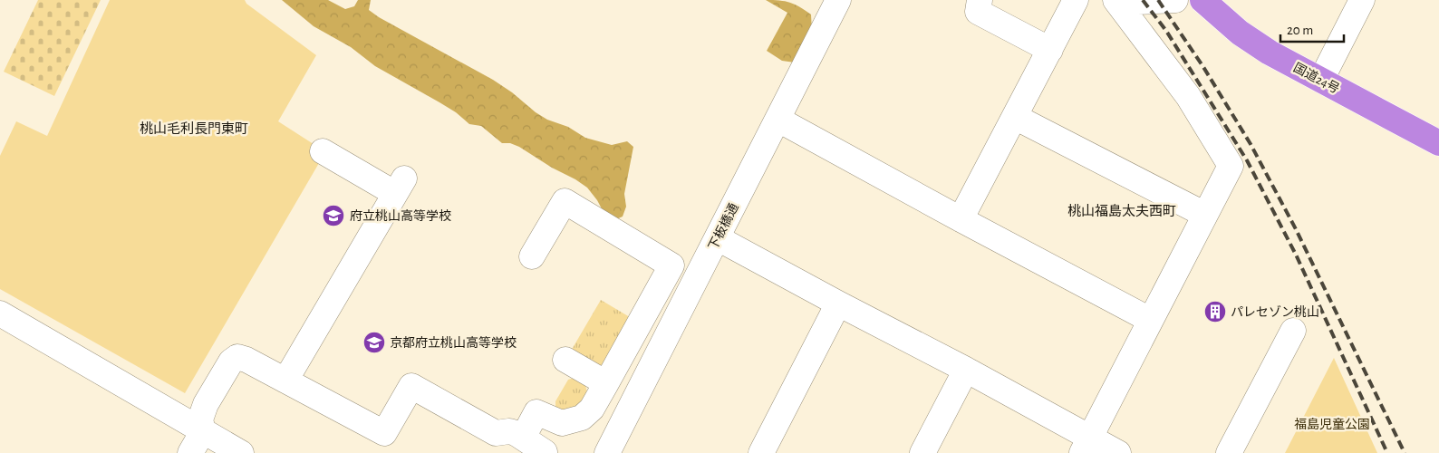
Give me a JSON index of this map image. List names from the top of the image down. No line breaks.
{"streets":{"highway":["国道24号"],"street":["下板橋通"]},"districts":["桃山毛利長門東町","桃山福島太夫西町"],"parks":["福島児童公園"],"places":{"school or university":["府立桃山高等学校","京都府立桃山高等学校"],"building":["パレセゾン桃山"]},"scale_bar":"20 m"}
